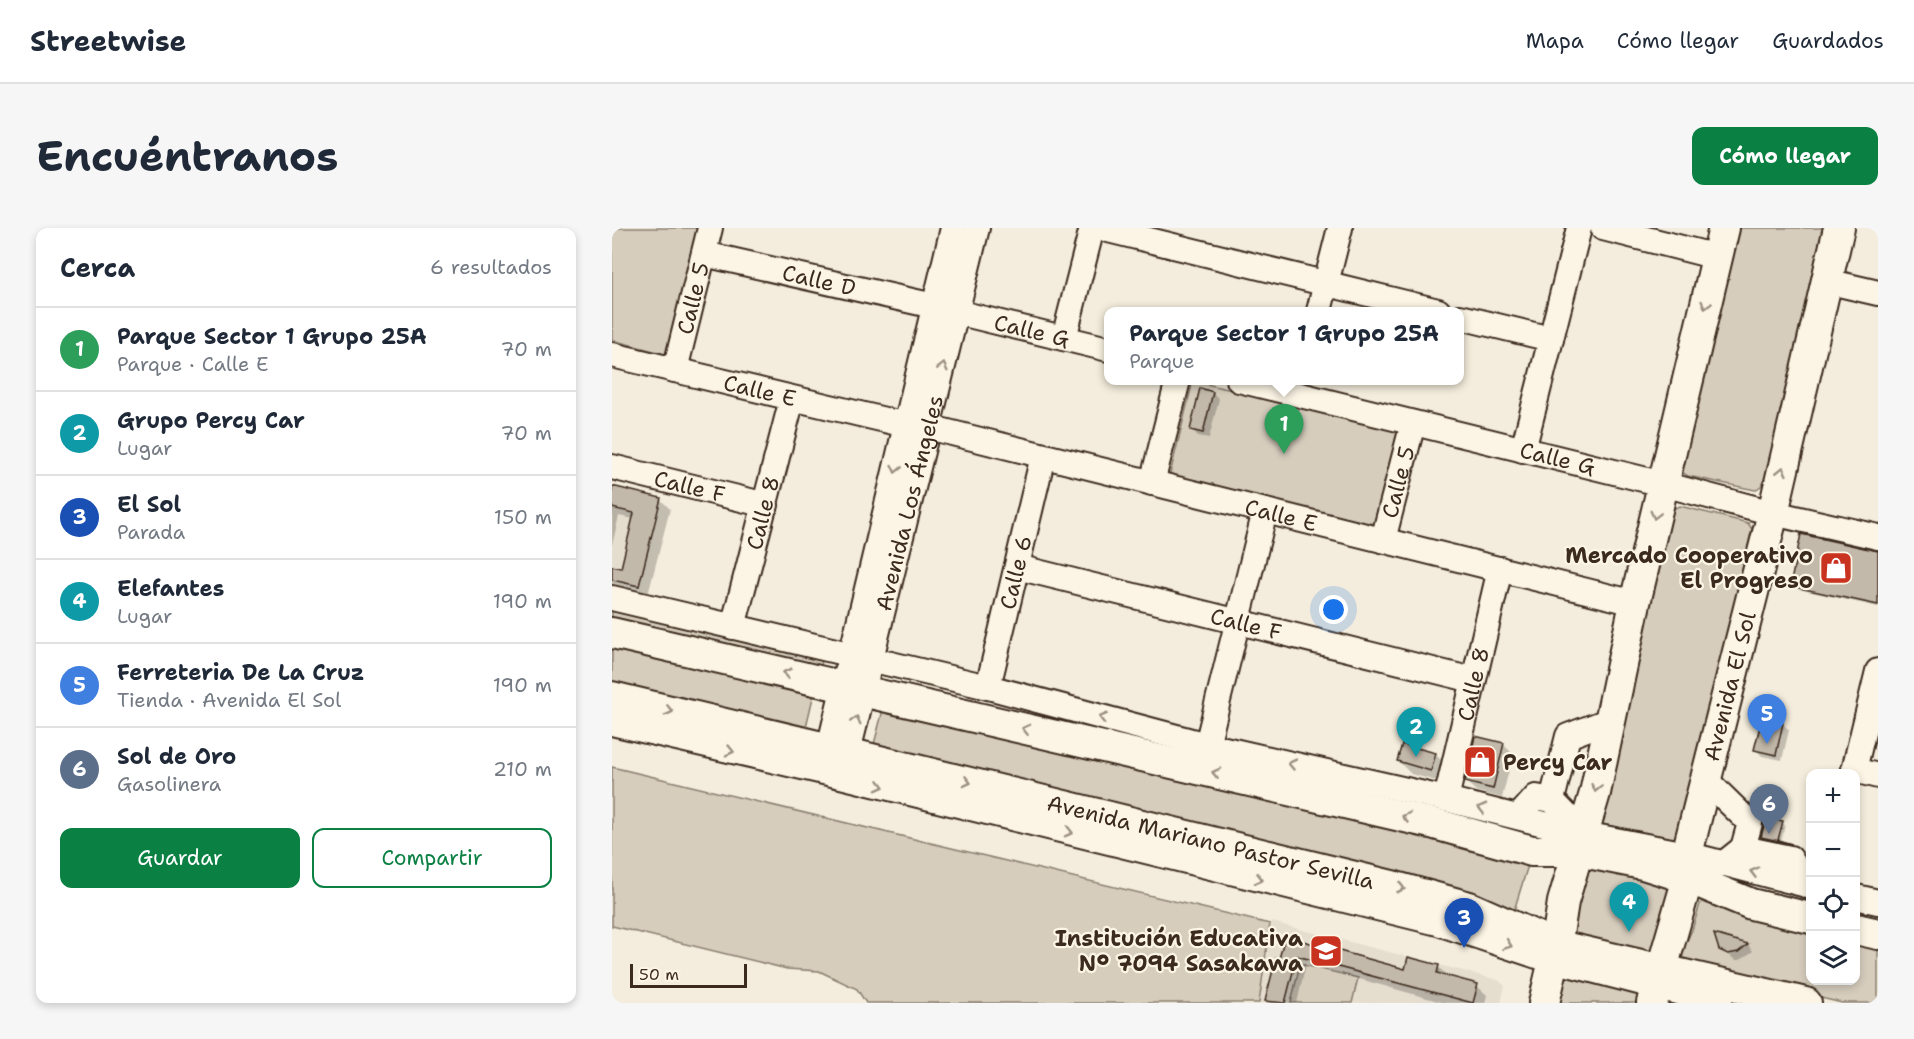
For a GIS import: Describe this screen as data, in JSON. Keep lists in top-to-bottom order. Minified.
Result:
{"streets":{"main road":["Avenida El Sol","Avenida Mariano Pastor Sevilla"],"street":["Calle D","Calle 5","Calle G","Calle E","Calle F","Avenida Los Ángeles","Calle 8","Calle 6"]},"crossings":[["Calle D","Calle 5"],["Calle D","Calle G"],["Calle D","Avenida Los Ángeles"],["Calle 5","Calle G"],["Calle 5","Calle E"],["Calle G","Avenida Los Ángeles"],["Calle G","Avenida El Sol"],["Calle E","Avenida Los Ángeles"],["Calle E","Calle 8"],["Calle E","Calle 6"],["Calle F","Calle 8"],["Calle F","Calle 6"],["Avenida Los Ángeles","Avenida Mariano Pastor Sevilla"],["Avenida El Sol","Avenida Mariano Pastor Sevilla"]],"places":{"shop":["Mercado Cooperativo El Progreso","Percy Car"],"school or university":["Institución Educativa N° 7094 Sasakawa"]},"scale_bar":"50 m","page":{"header":"Streetwise","nav":["Mapa","Cómo llegar","Guardados"],"buttons":["Cómo llegar",["Guardar","Compartir"]],"title":"Encuéntranos","heading":["Cerca","6 resultados"],"list":[{"mark":"1","name":"Parque Sector 1 Grupo 25A","note":"Parque · Calle E","value":"70 m"},{"mark":"2","name":"Grupo Percy Car","note":"Lugar","value":"70 m"},{"mark":"3","name":"El Sol","note":"Parada","value":"150 m"},{"mark":"4","name":"Elefantes","note":"Lugar","value":"190 m"},{"mark":"5","name":"Ferreteria De La Cruz","note":"Tienda · Avenida El Sol","value":"190 m"},{"mark":"6","name":"Sol de Oro","note":"Gasolinera","value":"210 m"}],"popup":["Parque Sector 1 Grupo 25A","Parque"],"pins":["1","5","2","6","4","3"],"map_buttons":["+","−"],"scale":"50 m"}}
